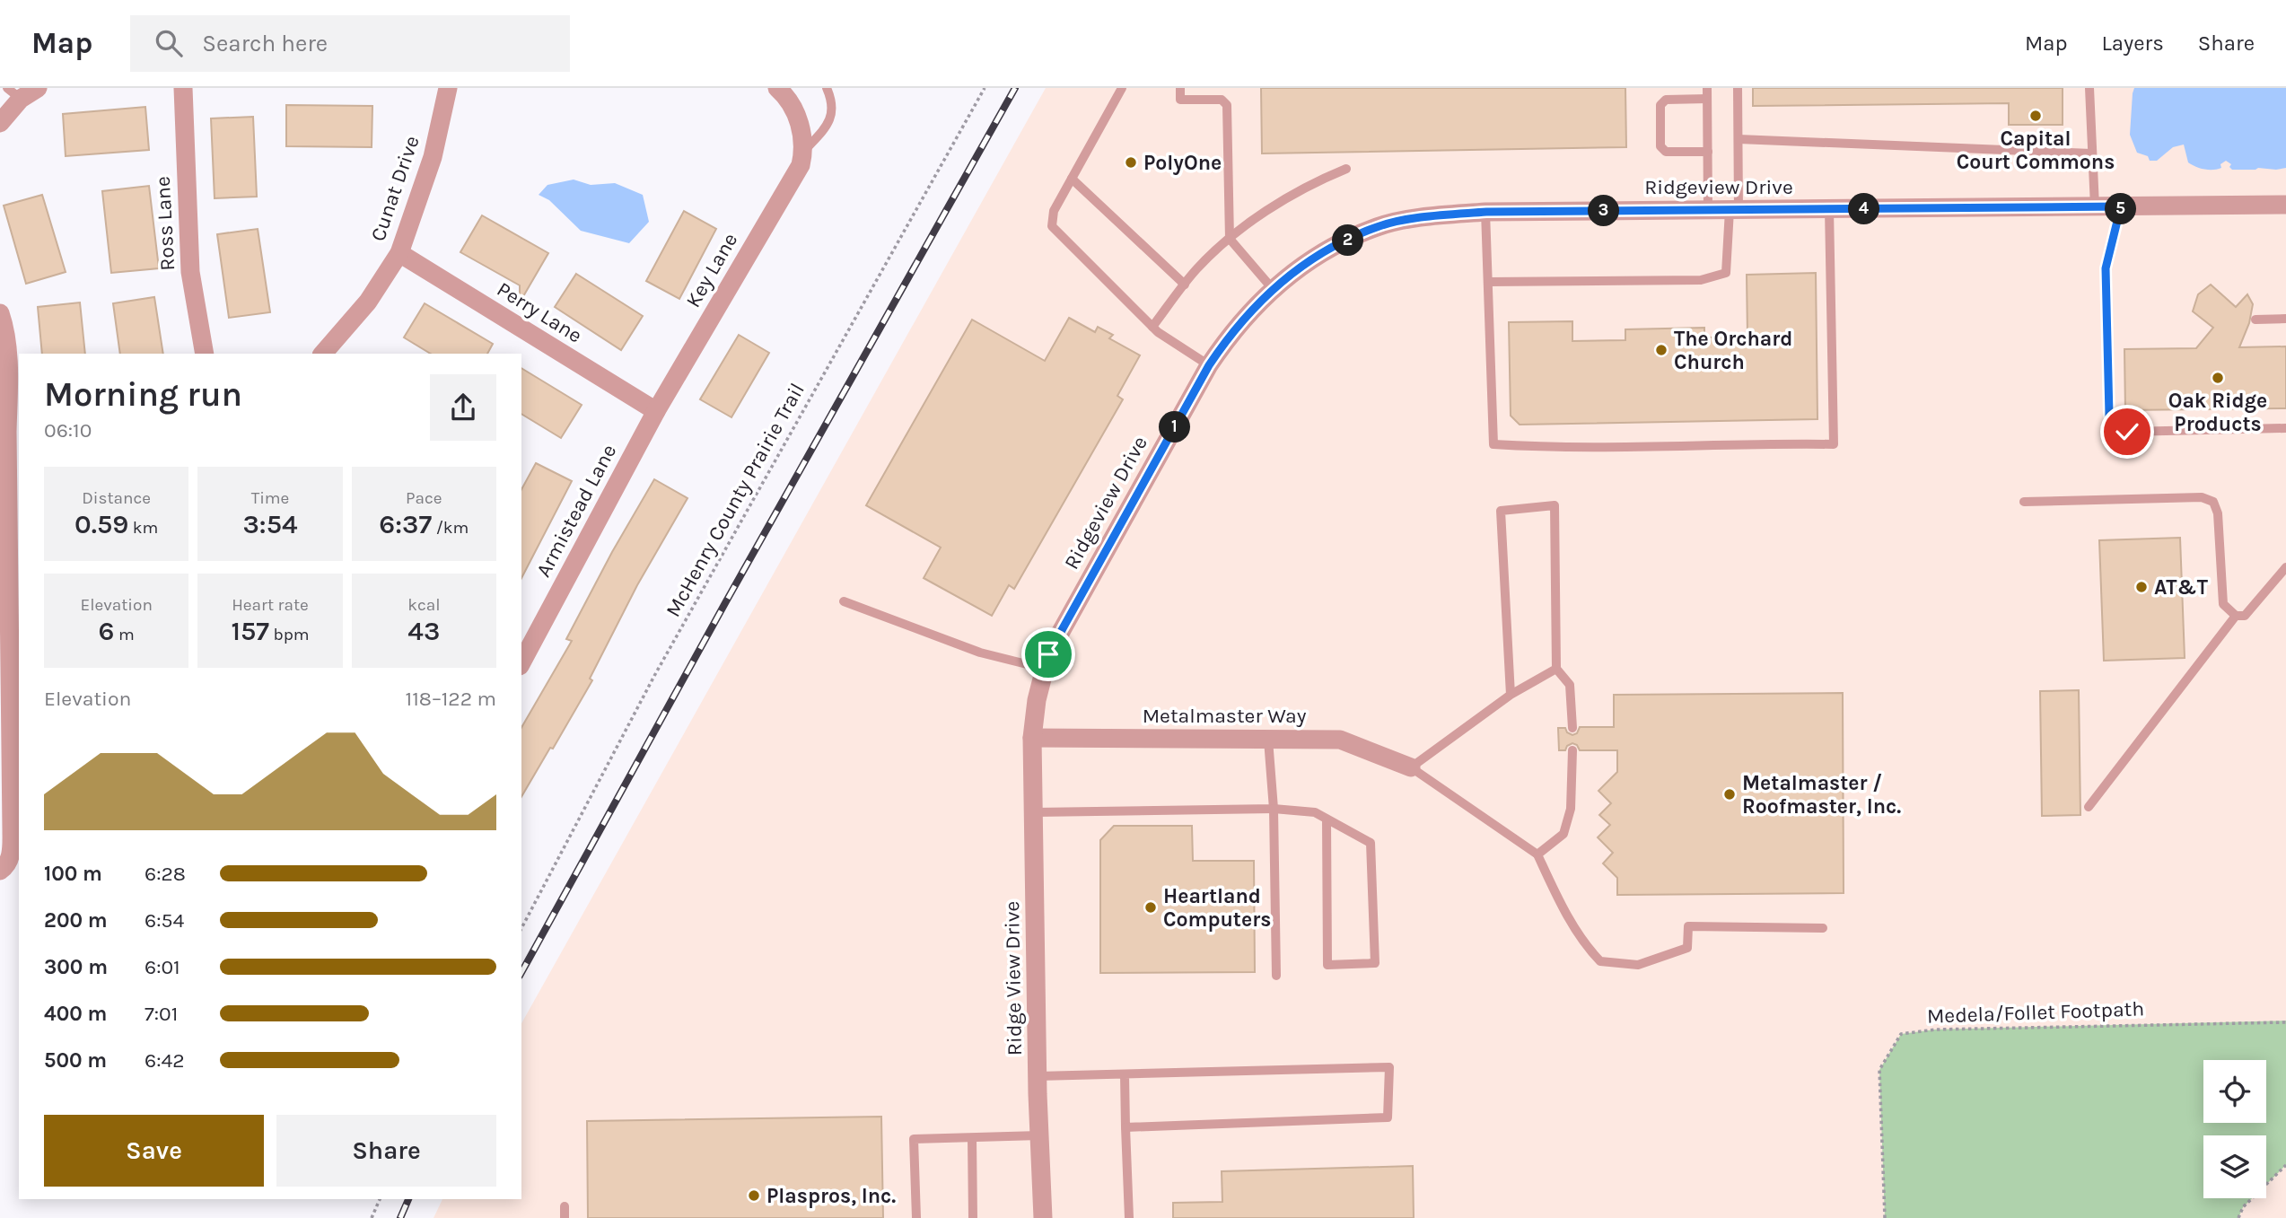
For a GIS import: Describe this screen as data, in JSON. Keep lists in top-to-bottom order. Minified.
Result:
{"streets":{"street":["Ridgeview Drive","Cunat Drive","Ross Lane","Key Lane","Perry Lane","Armistead Lane","Metalmaster Way","Ridge View Drive"],"path":["McHenry County Prairie Trail","Medela/Follet Footpath"]},"crossings":[["Ridgeview Drive","Metalmaster Way"],["Ridgeview Drive","Ridge View Drive"],["Cunat Drive","Perry Lane"],["Key Lane","Perry Lane"],["Key Lane","Armistead Lane"],["Perry Lane","Armistead Lane"],["Metalmaster Way","Ridge View Drive"]],"places":["Capital Court Commons","PolyOne","The Orchard Church","Oak Ridge Products","AT&T","Metalmaster / Roofmaster, Inc.","Heartland Computers","Plaspros, Inc."],"page":{"header":"Map","search":"Search here","nav":["Map","Layers","Share"],"pins":["4","5","3","2","1"],"heading":["Morning run","06:10"],"stats":[["Distance","0.59 km"],["Time","3:54"],["Pace","6:37 /km"],["Elevation","6 m"],["Heart rate","157 bpm"],["kcal","43"]],"chart":["Elevation","118–122 m"],"list":[{"name":"100 m","note":"6:28"},{"name":"200 m","note":"6:54"},{"name":"300 m","note":"6:01"},{"name":"400 m","note":"7:01"},{"name":"500 m","note":"6:42"}],"buttons":["Save","Share"]}}
